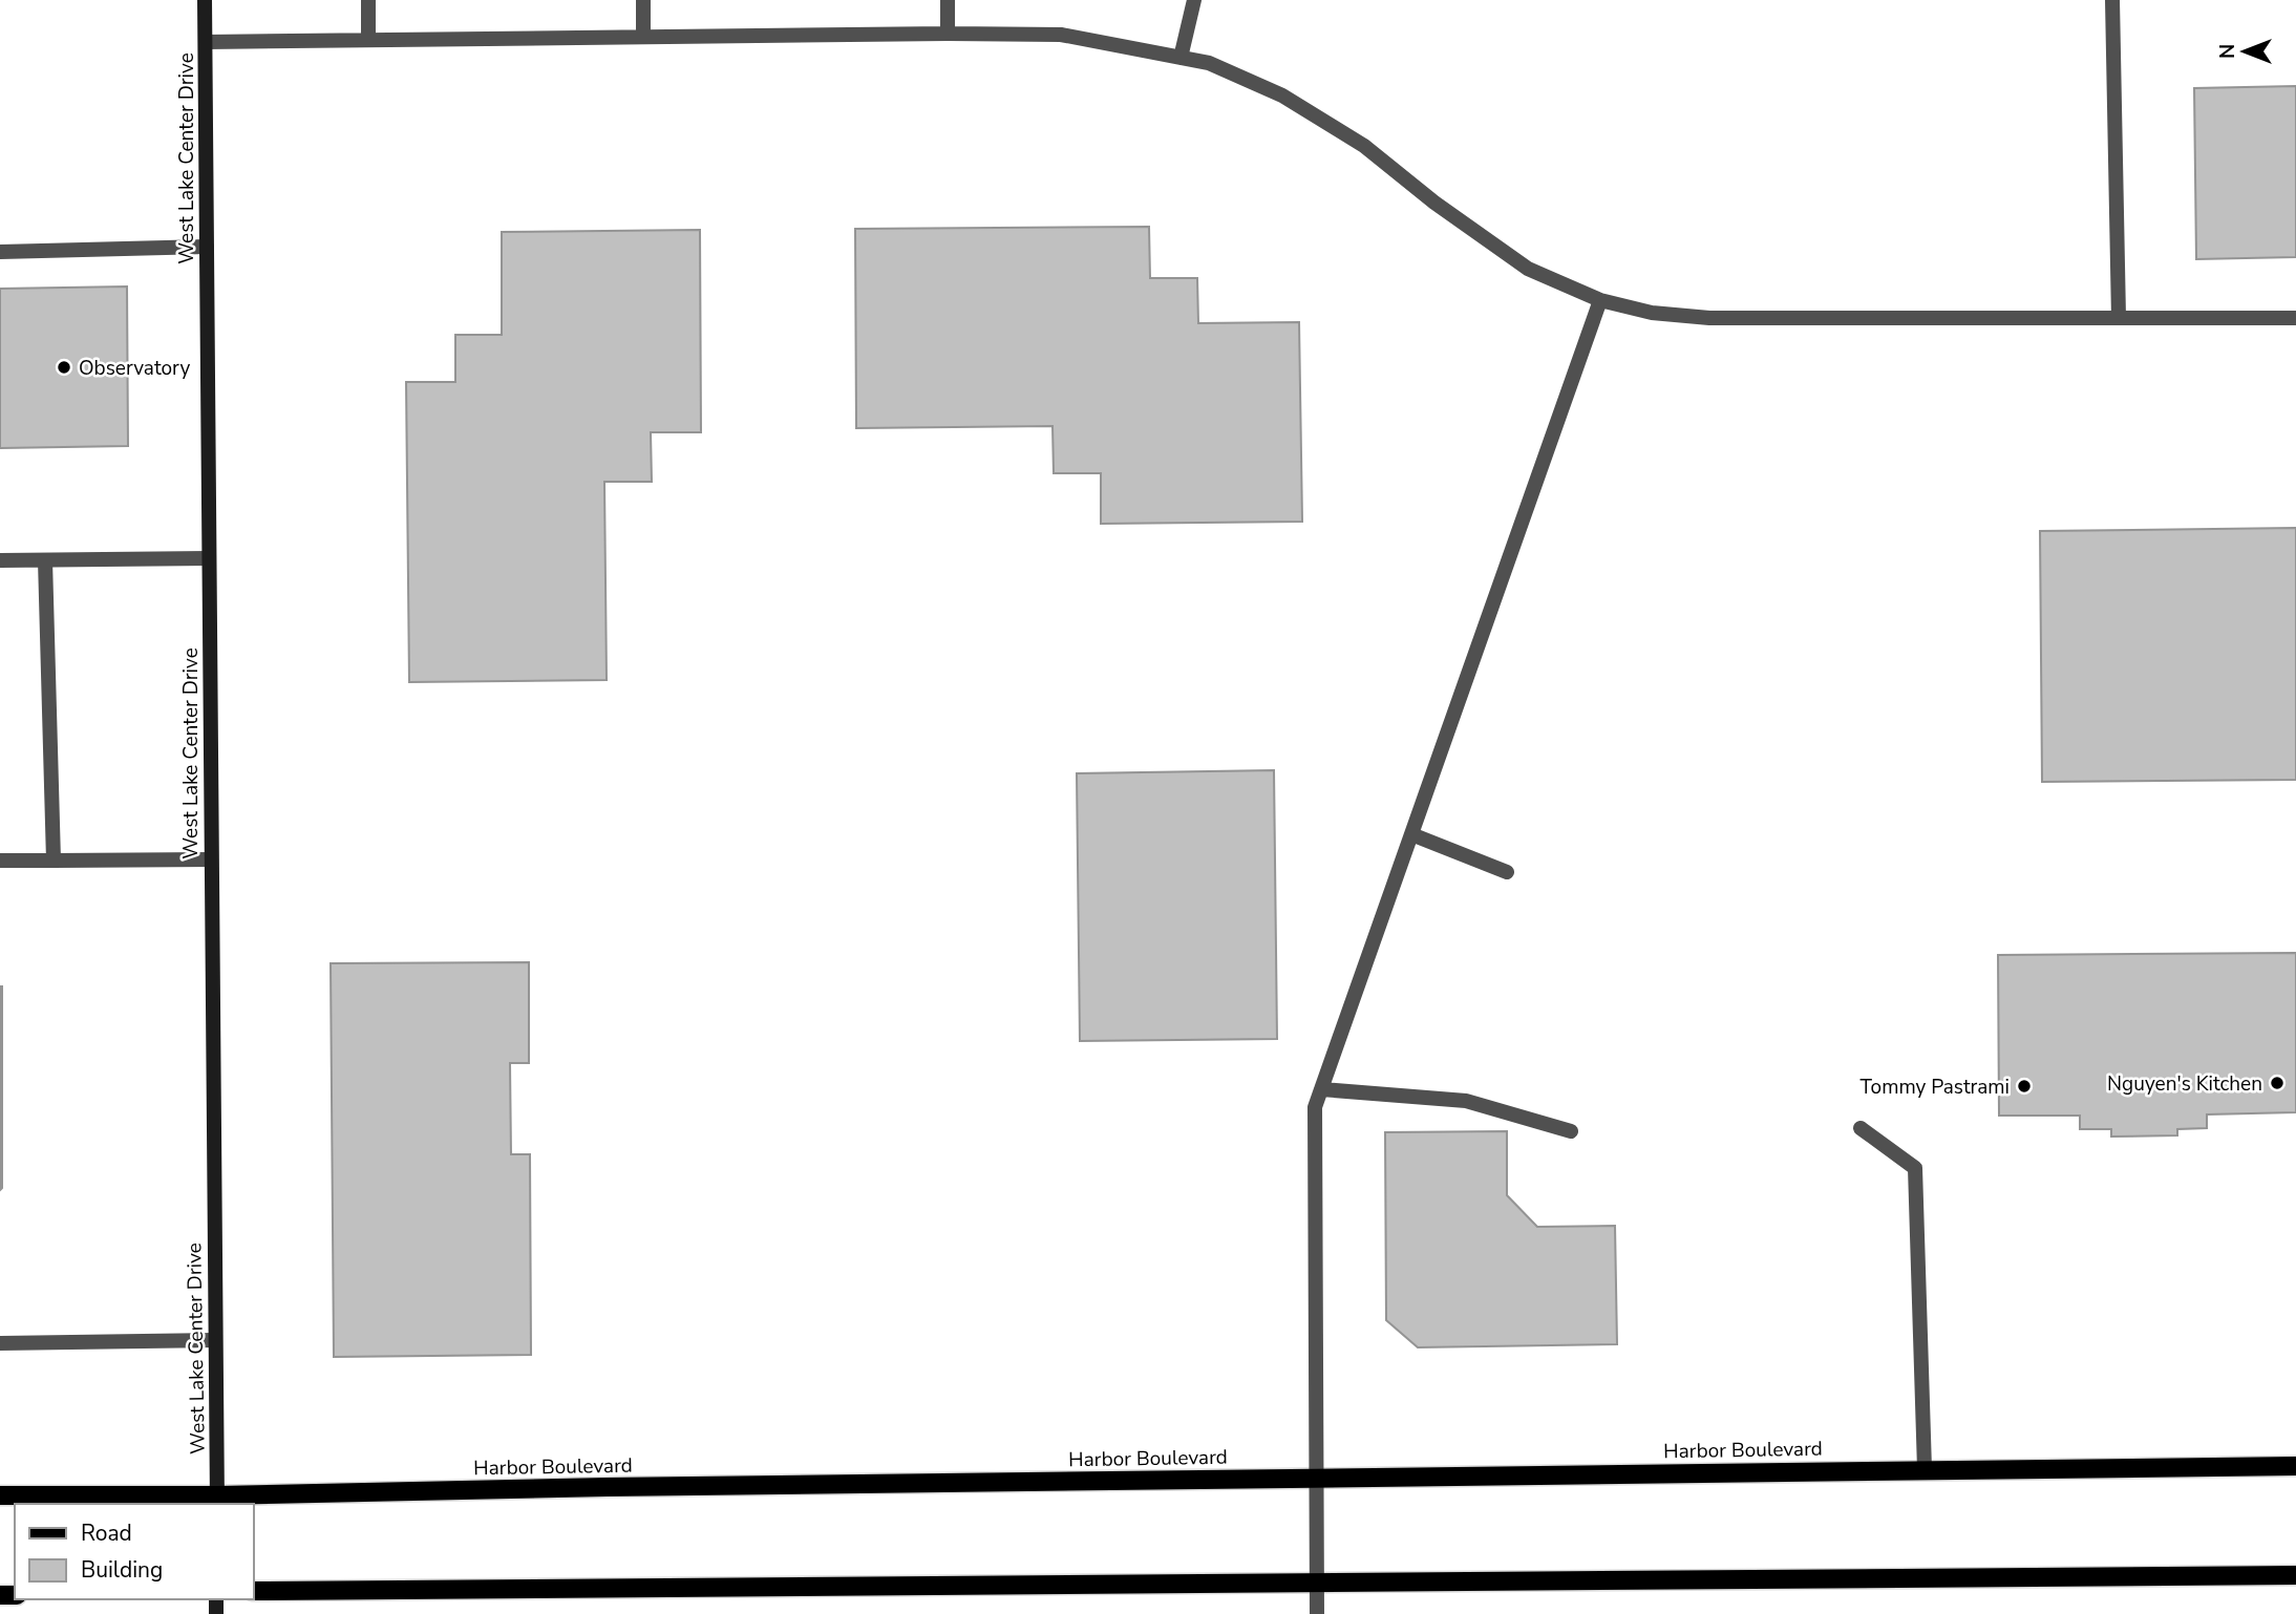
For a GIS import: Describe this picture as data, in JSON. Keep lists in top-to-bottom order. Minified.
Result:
{"streets":{"main road":["Harbor Boulevard"],"street":["West Lake Center Drive"]},"crossings":[["West Lake Center Drive","Harbor Boulevard"]],"places":["Observatory","Nguyen's Kitchen","Tommy Pastrami"],"legend":["Road","Building"],"north":"left"}
